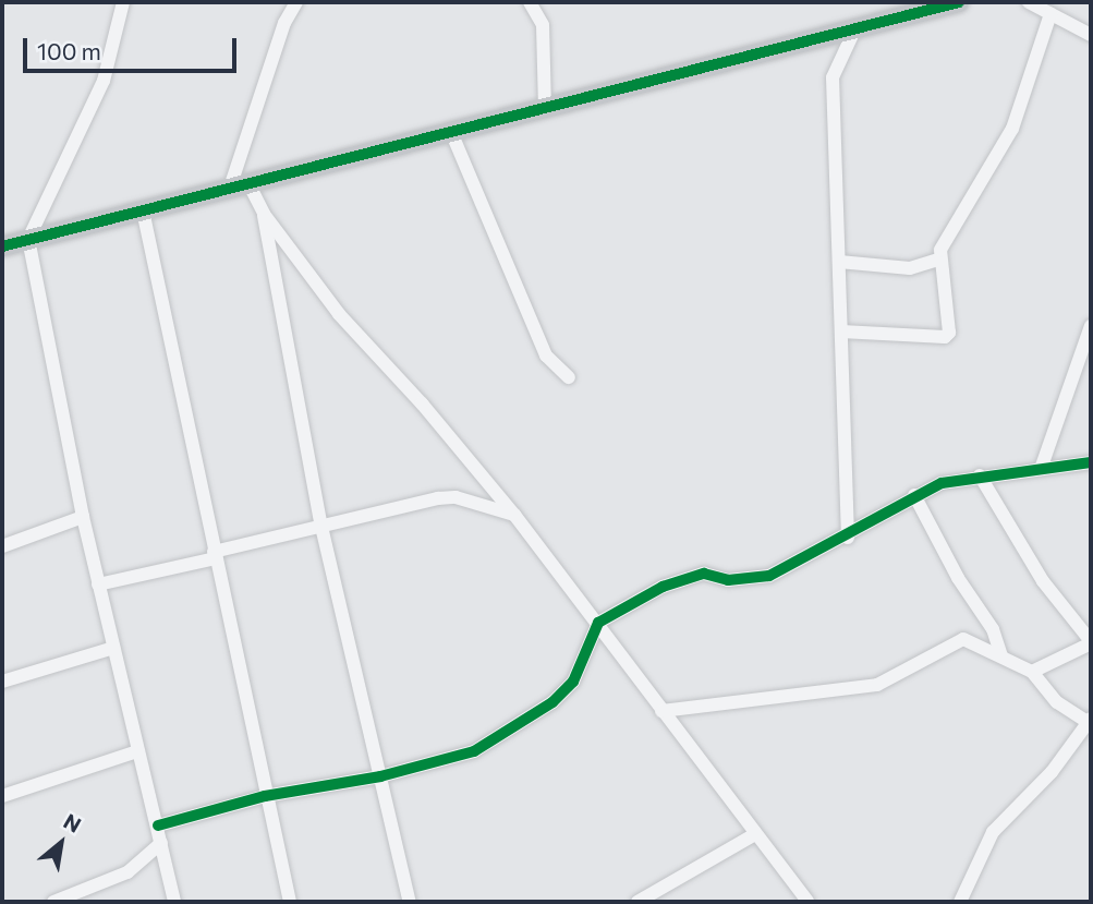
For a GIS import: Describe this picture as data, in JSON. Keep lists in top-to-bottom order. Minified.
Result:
{"scale_bar":"100 m","north":"top right"}
